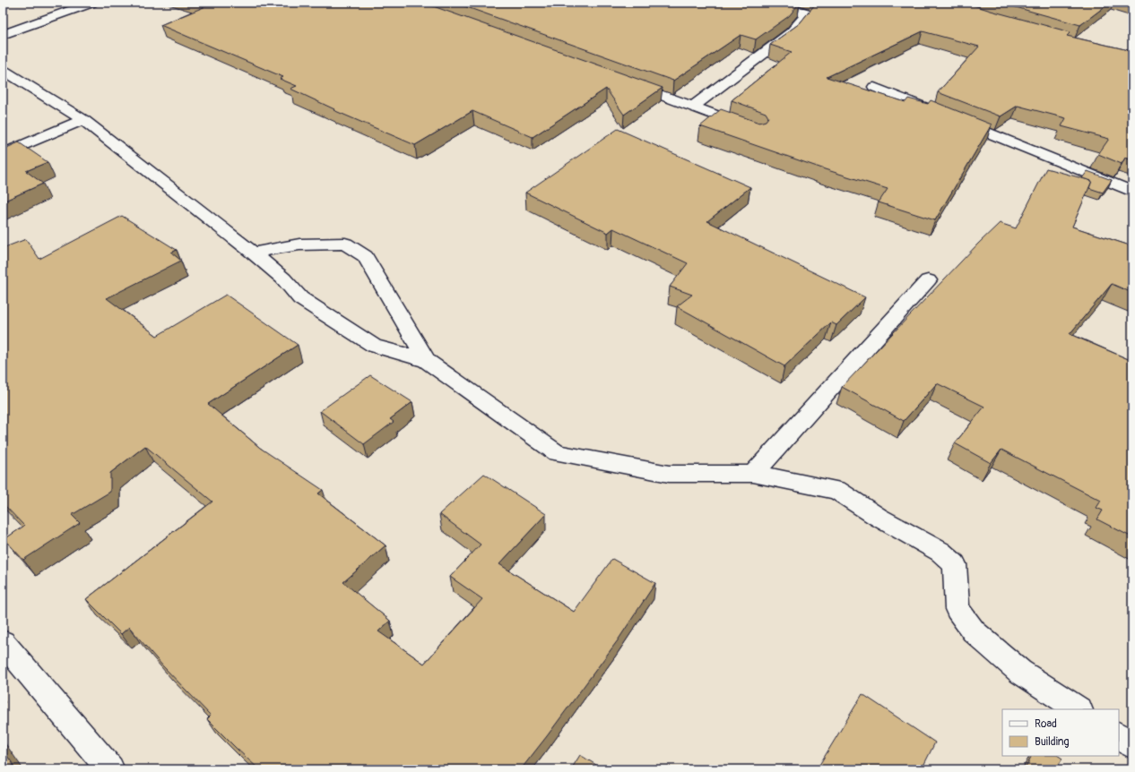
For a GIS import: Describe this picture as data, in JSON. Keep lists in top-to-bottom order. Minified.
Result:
{"legend":["Road","Building"]}
